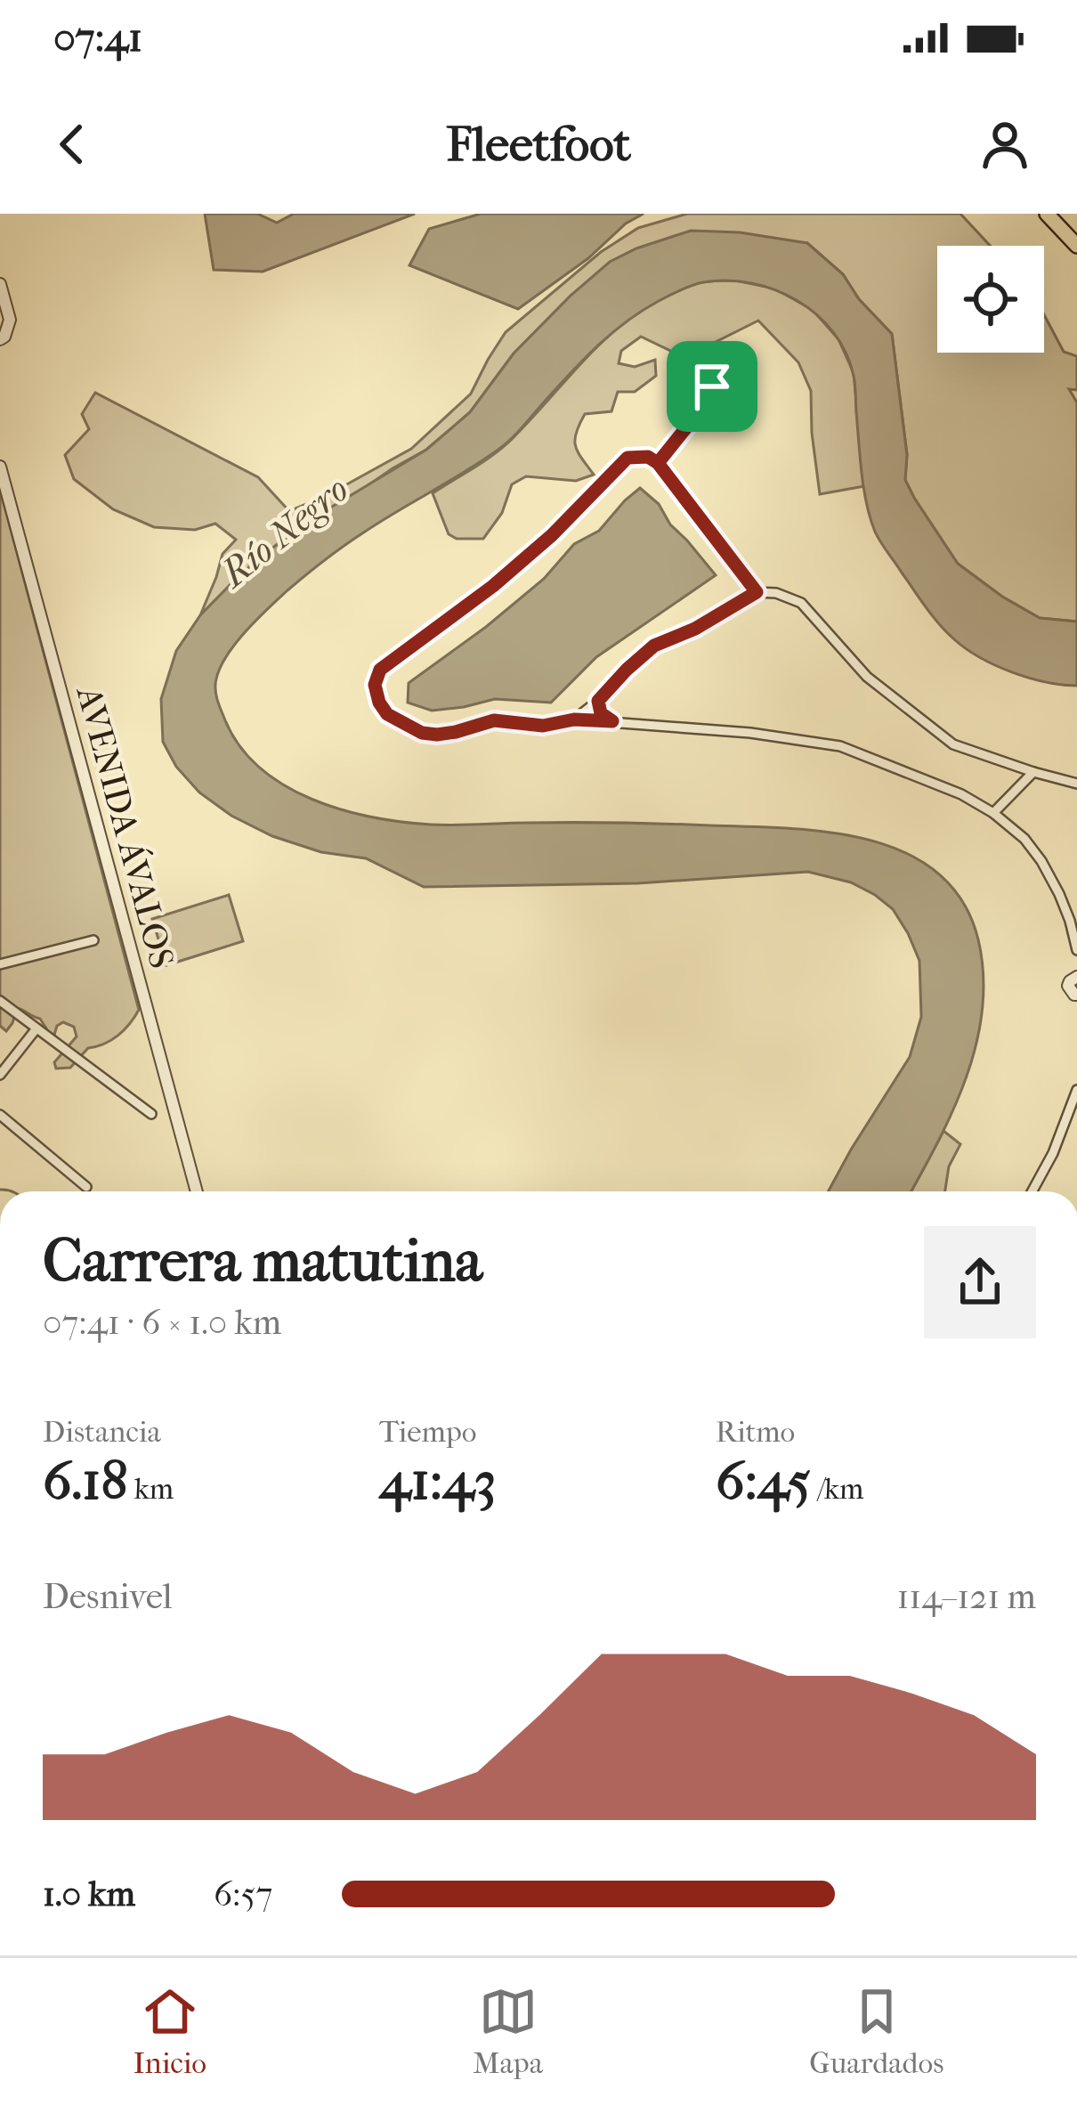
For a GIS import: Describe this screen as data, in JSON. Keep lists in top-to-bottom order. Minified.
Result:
{"streets":{"street":["AVENIDA ÁVALOS"]},"water":["Río Negro"],"page":{"status":"07:41","header":"Fleetfoot","heading":["Carrera matutina","07:41 · 6 × 1.0 km"],"stats":[["Distancia","6.18 km"],["Tiempo","41:43"],["Ritmo","6:45 /km"]],"chart":["Desnivel","114–121 m"],"list":[{"name":"1.0 km","note":"6:57"}],"tabs":["Inicio","Mapa","Guardados"]}}
